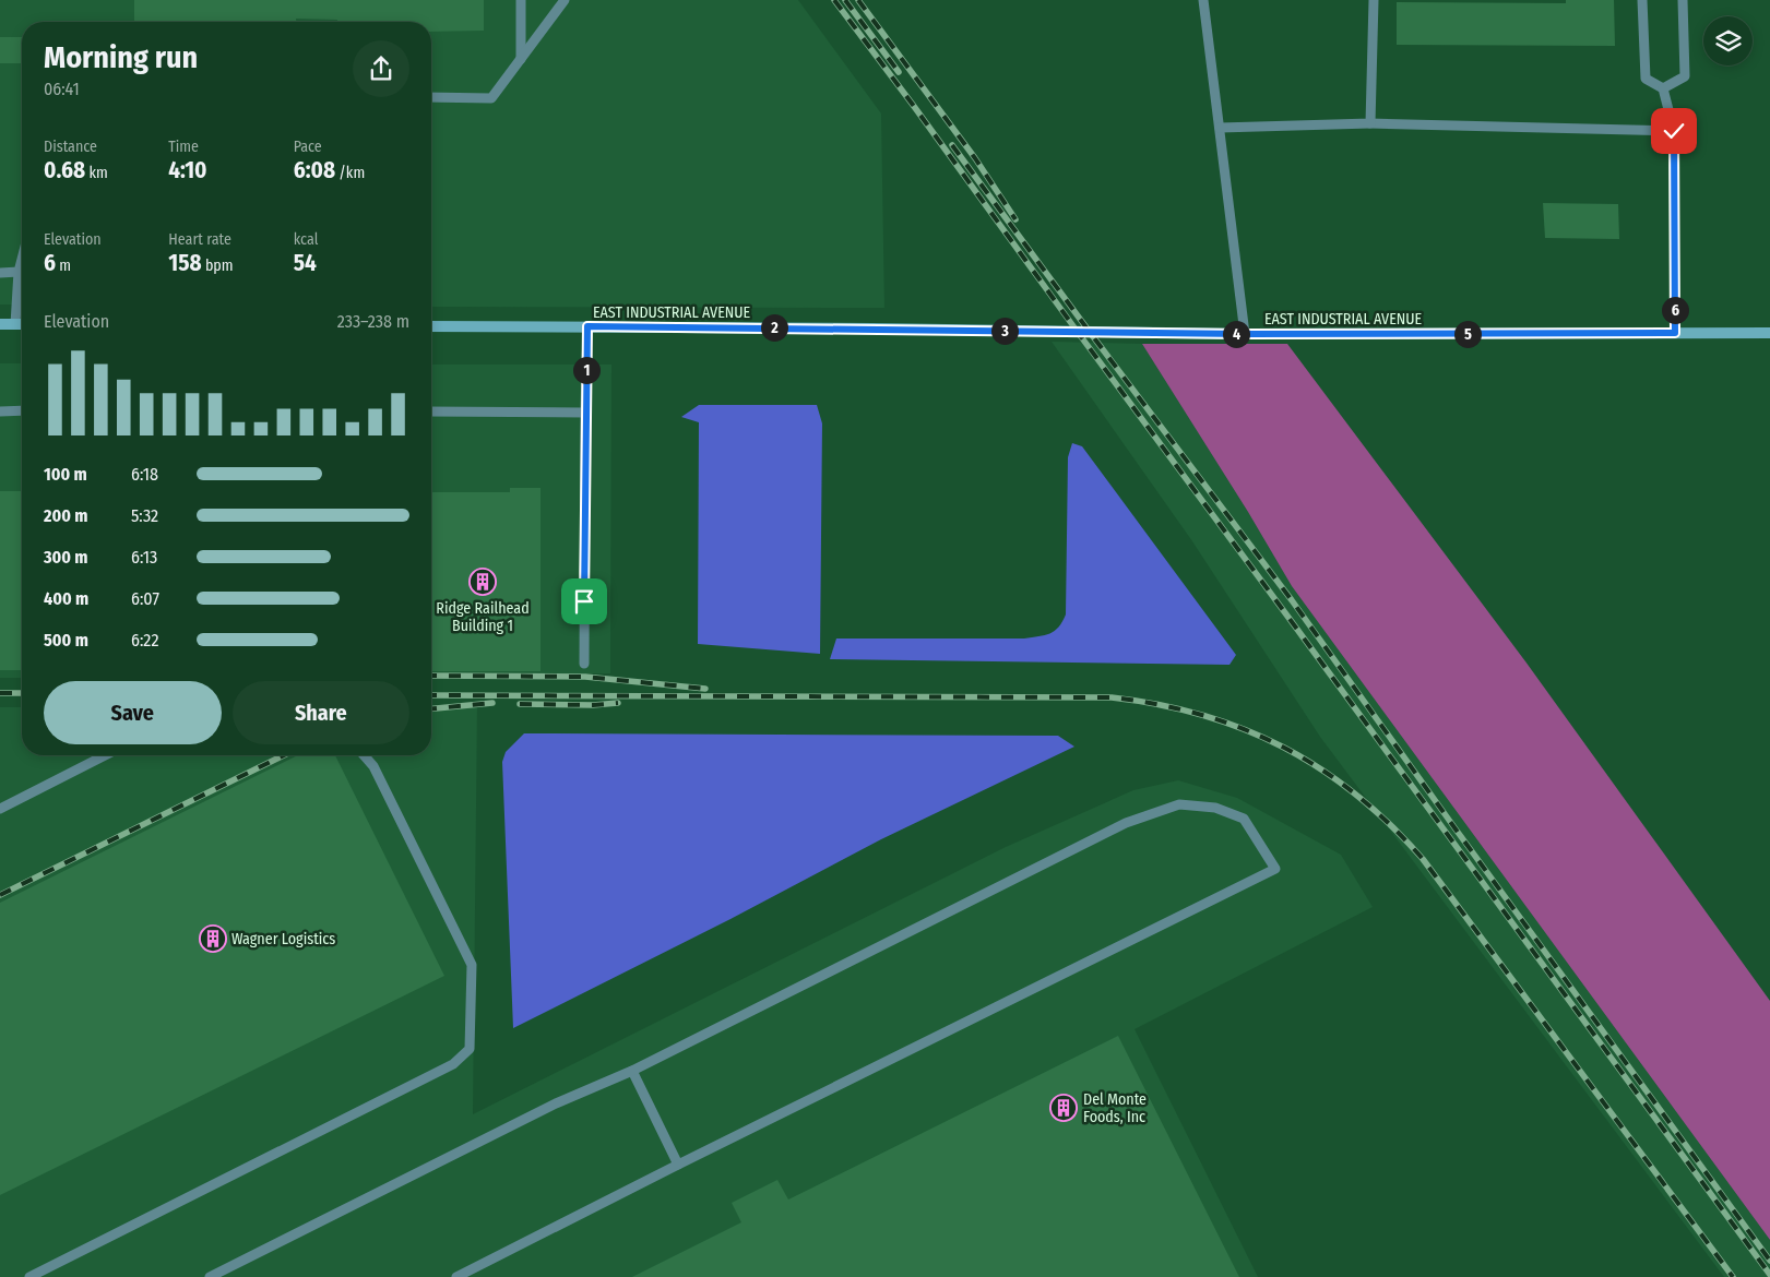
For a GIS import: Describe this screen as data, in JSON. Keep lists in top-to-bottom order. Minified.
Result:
{"streets":{"street":["EAST INDUSTRIAL AVENUE"]},"places":{"building":["Ridge Railhead Building 1","Wagner Logistics","Del Monte Foods, Inc"]},"page":{"heading":["Morning run","06:41"],"stats":[["Distance","0.68 km"],["Time","4:10"],["Pace","6:08 /km"],["Elevation","6 m"],["Heart rate","158 bpm"],["kcal","54"]],"pins":["6","2","3","4","5","1"],"chart":["Elevation","233–238 m"],"list":[{"name":"100 m","note":"6:18"},{"name":"200 m","note":"5:32"},{"name":"300 m","note":"6:13"},{"name":"400 m","note":"6:07"},{"name":"500 m","note":"6:22"}],"buttons":["Save","Share"]}}
